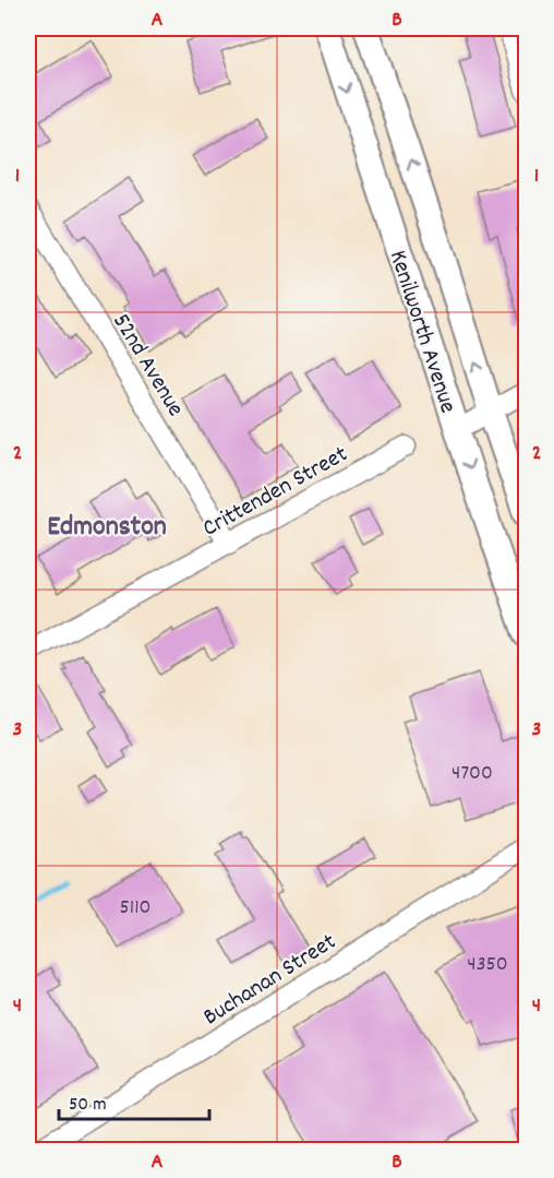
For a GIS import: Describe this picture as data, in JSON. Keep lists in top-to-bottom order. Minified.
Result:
{"streets":{"main road":["Kenilworth Avenue"],"street":["52nd Avenue","Crittenden Street","Buchanan Street"]},"crossings":[["52nd Avenue","Crittenden Street"]],"districts":["Edmonston"],"house_numbers":["4700","5110","4350"],"scale_bar":"50 m","grid":{"columns":["A","B"],"rows":["1","2","3","4"]}}
